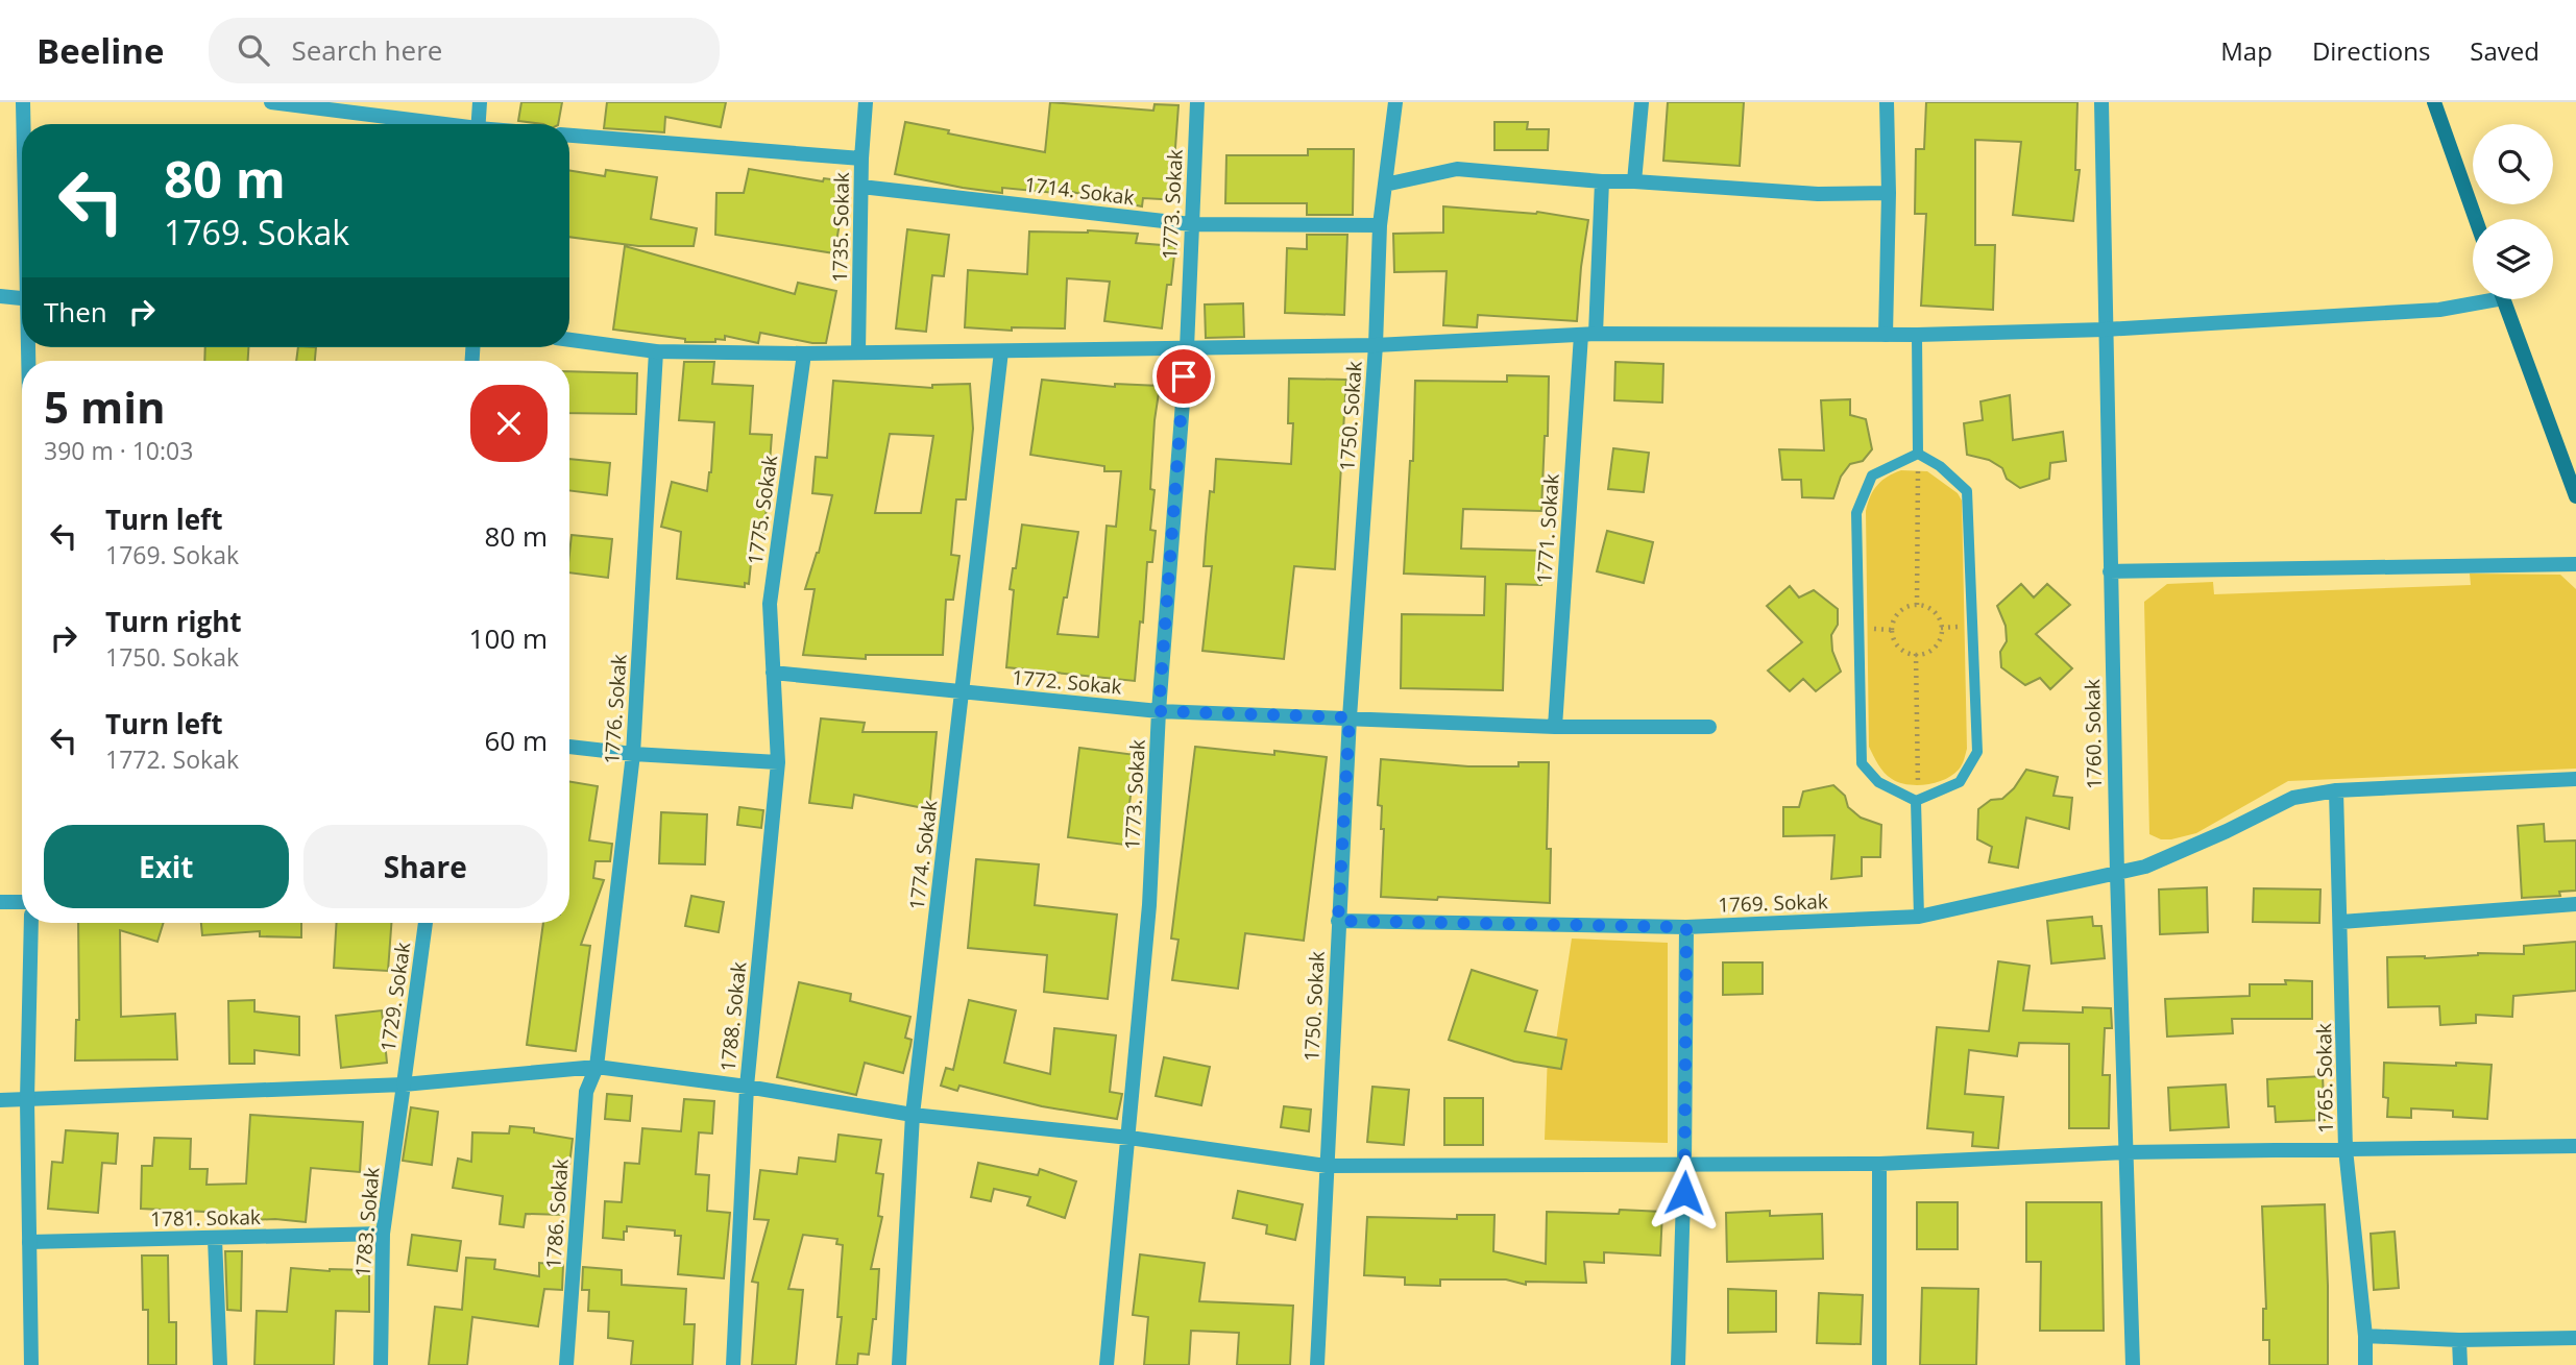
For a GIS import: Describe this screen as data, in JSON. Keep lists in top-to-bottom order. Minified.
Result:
{"streets":{"street":["1714. Sokak","1773. Sokak","1735. Sokak","1750. Sokak","1775. Sokak","1771. Sokak","1772. Sokak","1776. Sokak","1760. Sokak","1774. Sokak","1769. Sokak","1729. Sokak","1788. Sokak","1765. Sokak","1786. Sokak","1781. Sokak","1783. Sokak"]},"crossings":[["1714. Sokak","1773. Sokak"],["1714. Sokak","1735. Sokak"],["1714. Sokak","1750. Sokak"],["1773. Sokak","1772. Sokak"],["1750. Sokak","1772. Sokak"],["1750. Sokak","1769. Sokak"],["1775. Sokak","1772. Sokak"],["1775. Sokak","1788. Sokak"],["1771. Sokak","1772. Sokak"],["1772. Sokak","1774. Sokak"],["1772. Sokak","1788. Sokak"],["1776. Sokak","1786. Sokak"],["1760. Sokak","1769. Sokak"],["1769. Sokak","1765. Sokak"],["1729. Sokak","1783. Sokak"],["1781. Sokak","1783. Sokak"]],"page":{"header":"Beeline","search":"Search here","nav":["Map","Directions","Saved"],"turn":["80 m","1769. Sokak"],"then":"Then","heading":["5 min","390 m · 10:03"],"list":[{"name":"Turn left","note":"1769. Sokak","value":"80 m"},{"name":"Turn right","note":"1750. Sokak","value":"100 m"},{"name":"Turn left","note":"1772. Sokak","value":"60 m"}],"buttons":["Exit","Share"]}}
